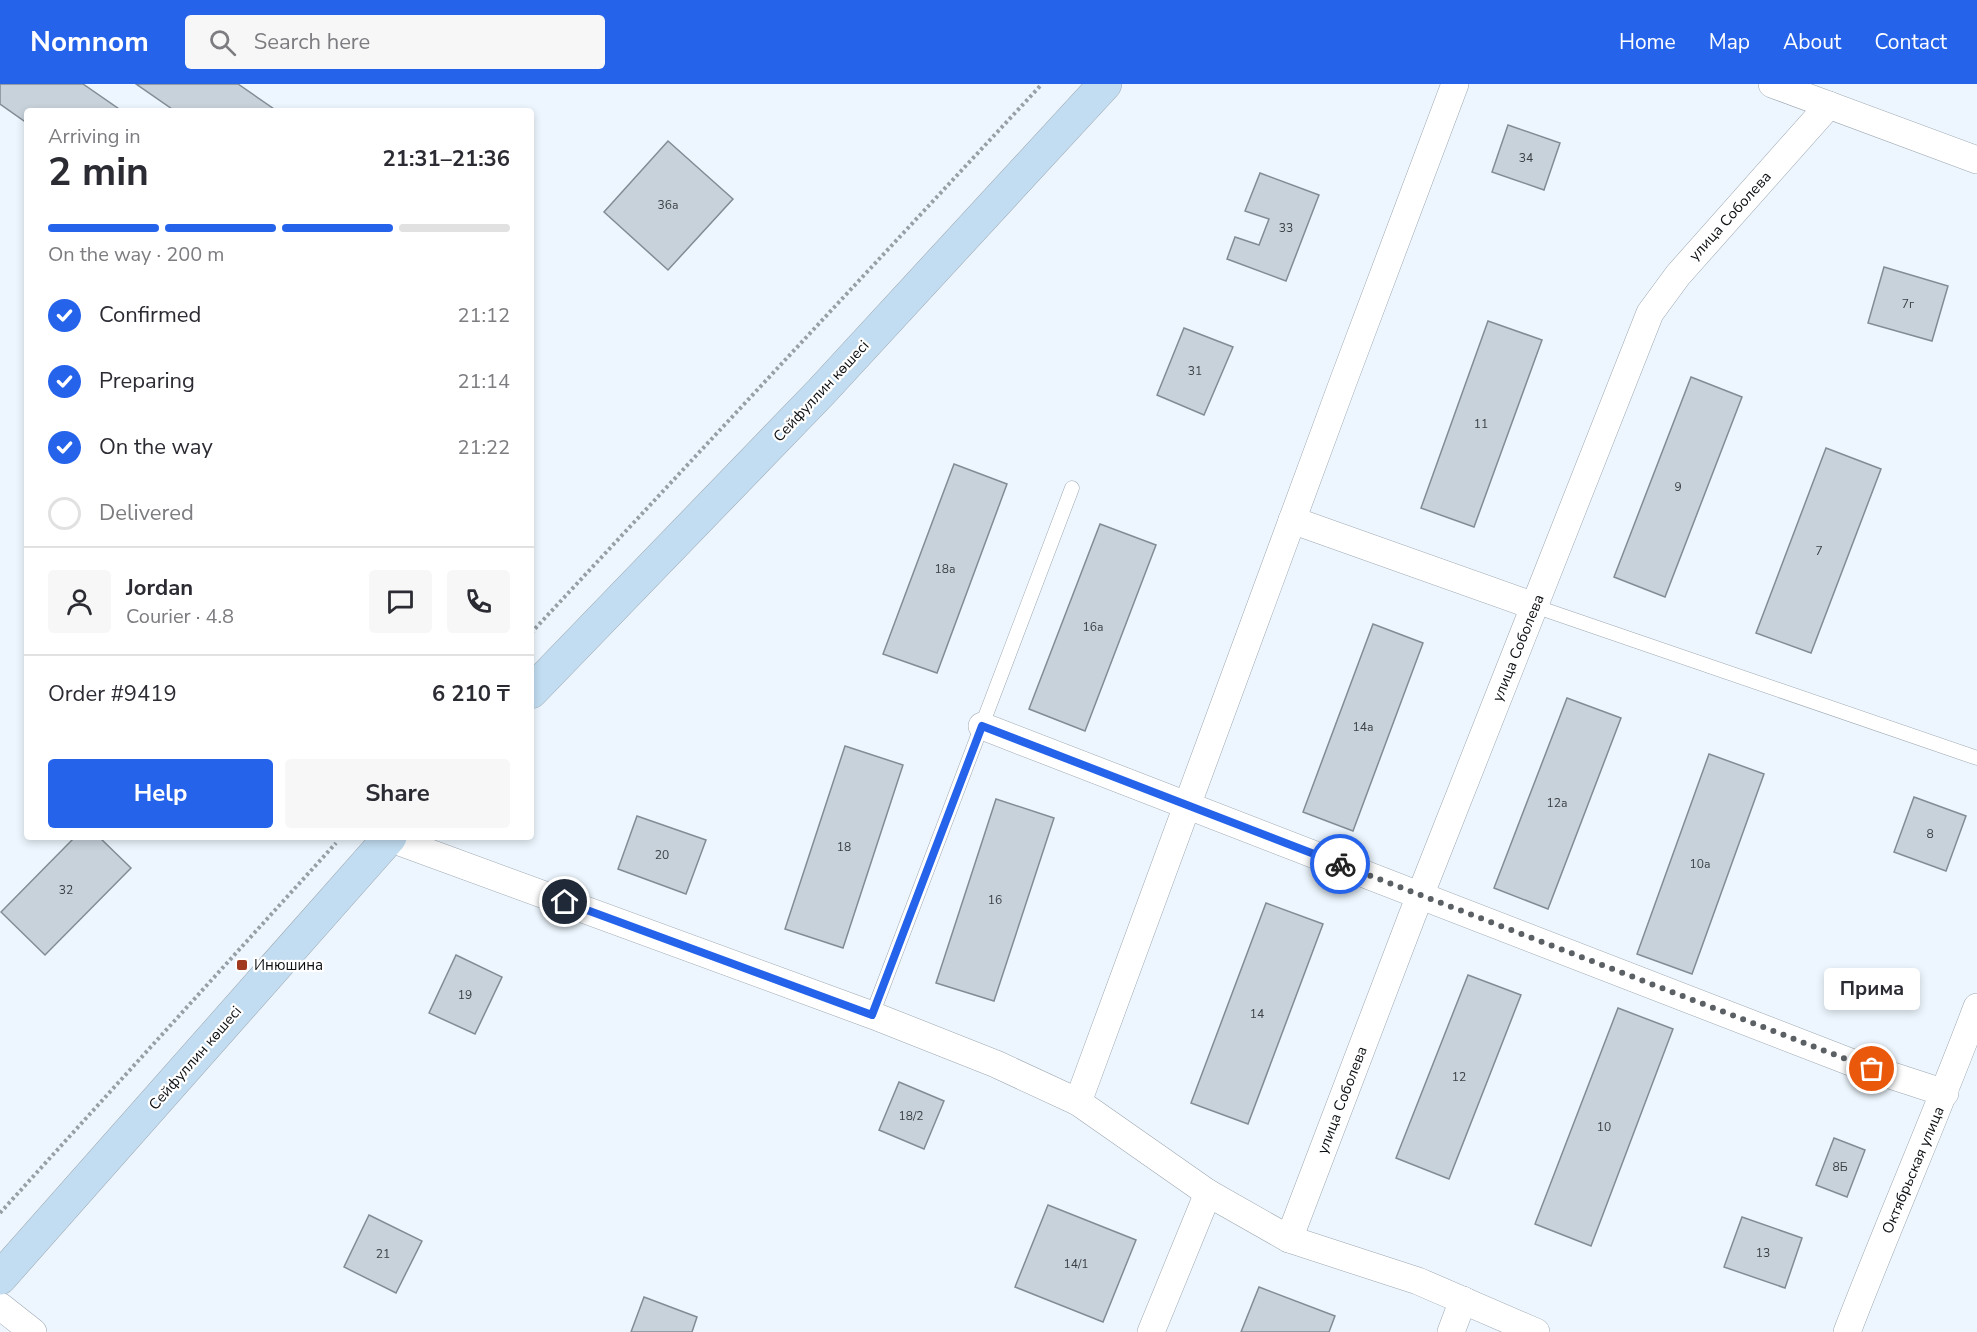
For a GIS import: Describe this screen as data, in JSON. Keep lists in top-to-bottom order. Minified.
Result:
{"streets":{"main road":["Сейфуллин көшесі"],"street":["улица Соболева","Октябрьская улица"]},"places":{"transit":["Инюшина"],"other":["Прима"]},"house_numbers":["34","36а","33","7г","31","11","9","7","18а","16а","14а","12а","8","18","20","10а","32","16","19","14","12","18/2","10","8Б","13","21","14/1"],"page":{"header":"Nomnom","search":"Search here","nav":["Home","Map","About","Contact"],"heading":["2 min","Arriving in","21:31–21:36"],"panel":["Jordan","Courier · 4.8","Order #9419","6 210 ₸"],"bar":"On the way · 200 m","list":[["Confirmed","21:12"],["Preparing","21:14"],["On the way","21:22"],"Delivered"],"buttons":["Help","Share"],"bubble":"Прима"}}
